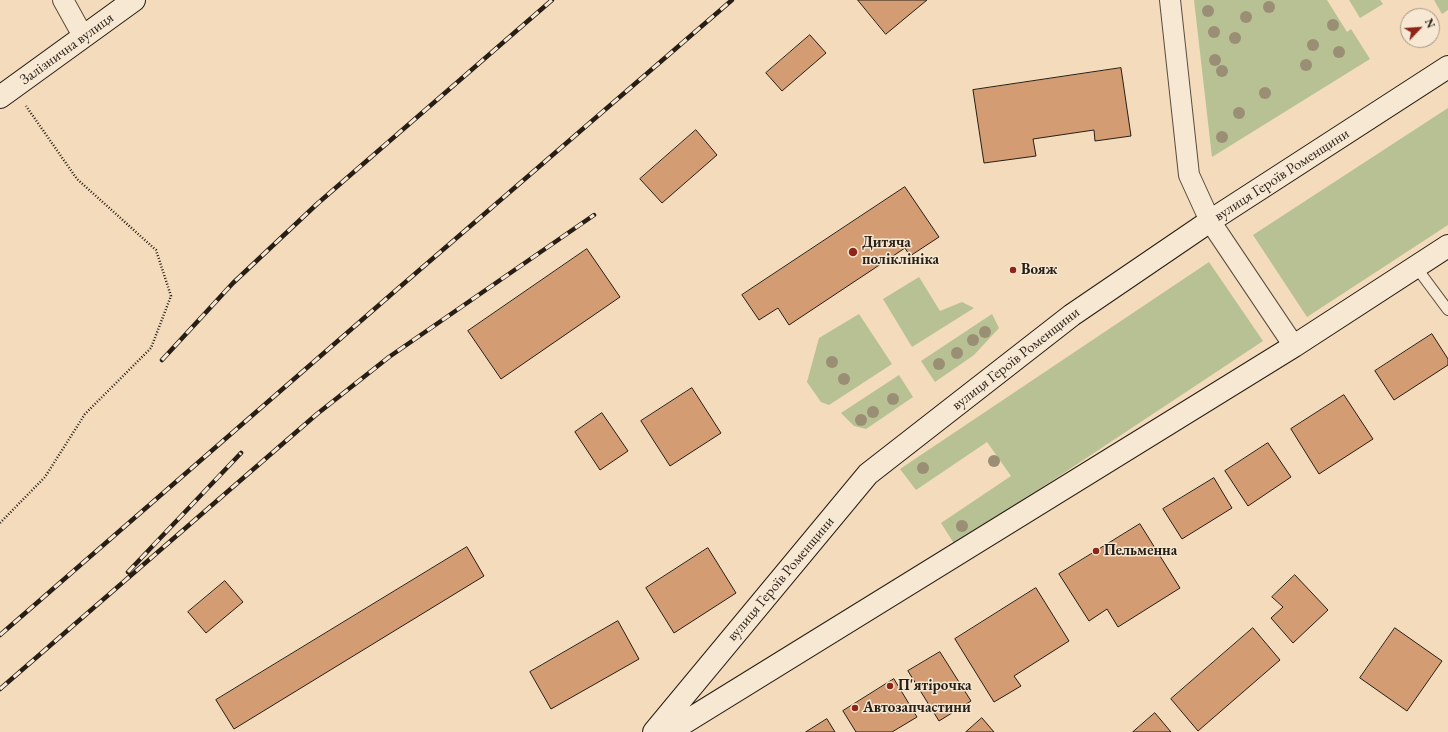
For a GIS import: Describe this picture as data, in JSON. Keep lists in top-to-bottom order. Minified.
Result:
{"streets":{"street":["Залізнична вулиця","вулиця Героїв Роменщини"]},"places":["Дитяча поліклініка","Вояж","Пельменна","П'ятірочка","Автозапчастини"],"north":"top right"}
